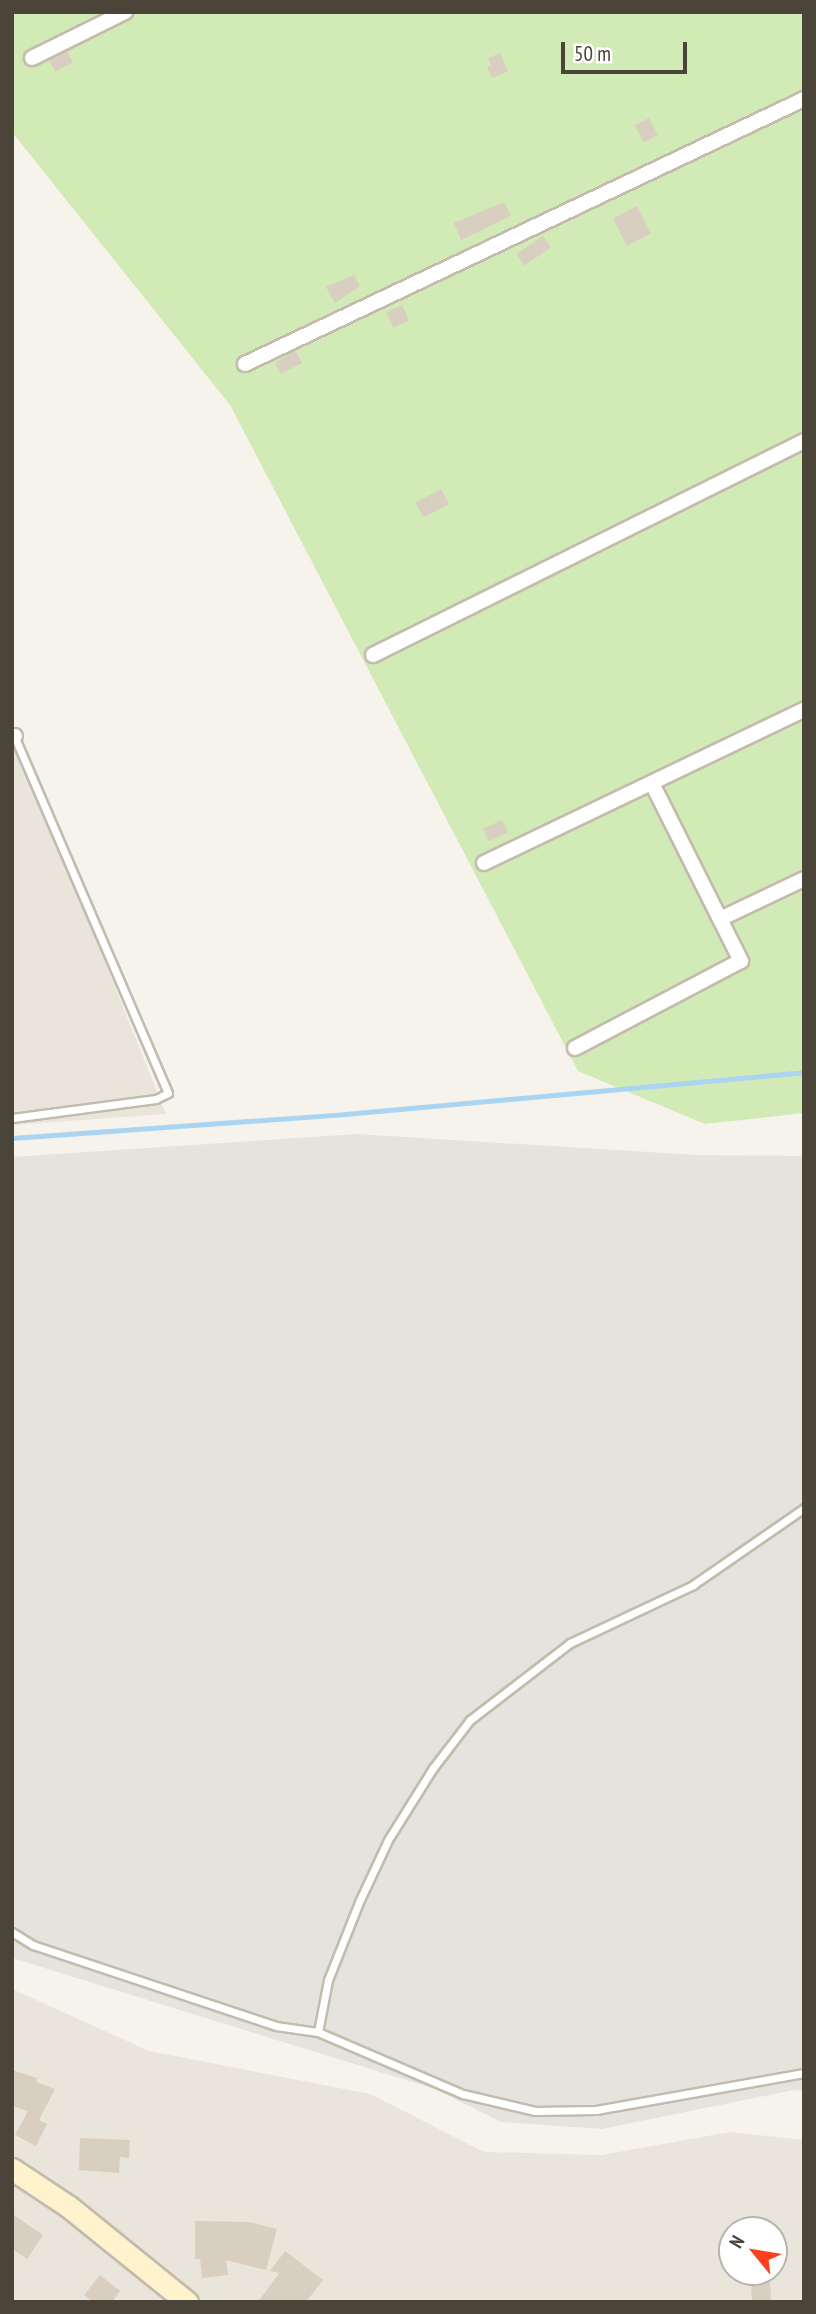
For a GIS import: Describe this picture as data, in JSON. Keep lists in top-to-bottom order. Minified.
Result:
{"scale_bar":"50 m","north":"top left"}
